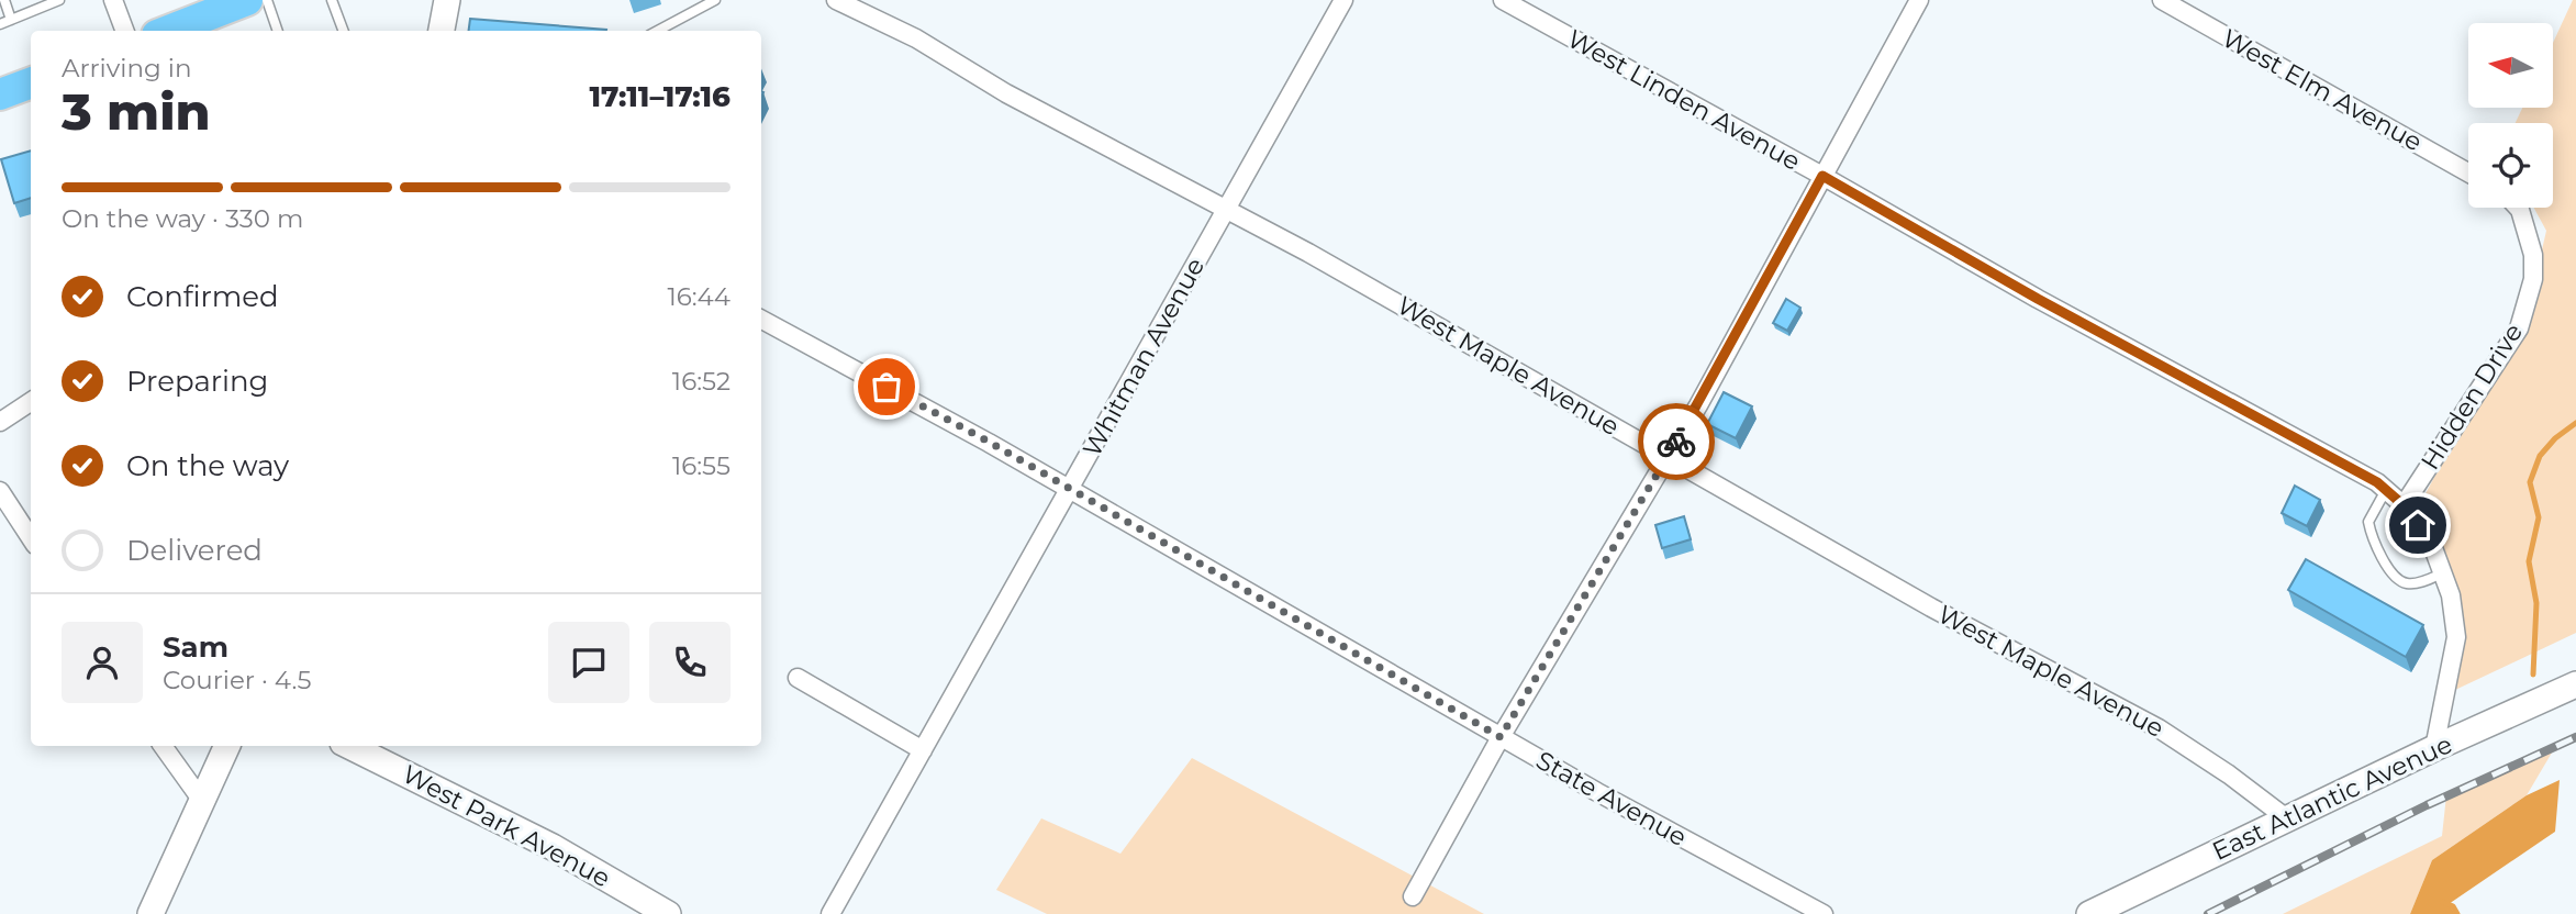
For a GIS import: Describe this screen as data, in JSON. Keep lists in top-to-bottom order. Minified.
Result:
{"streets":{"street":["West Elm Avenue","West Linden Avenue","Whitman Avenue","West Maple Avenue","Hidden Drive","East Atlantic Avenue","State Avenue","West Park Avenue"]},"crossings":[["West Linden Avenue","Hidden Drive"],["West Linden Avenue","East Atlantic Avenue"],["Whitman Avenue","West Maple Avenue"],["Whitman Avenue","State Avenue"],["West Maple Avenue","East Atlantic Avenue"]],"north":"left","page":{"heading":["3 min","Arriving in","17:11–17:16"],"panel":["Sam","Courier · 4.5"],"bar":"On the way · 330 m","list":[["Confirmed","16:44"],["Preparing","16:52"],["On the way","16:55"],"Delivered"]}}
